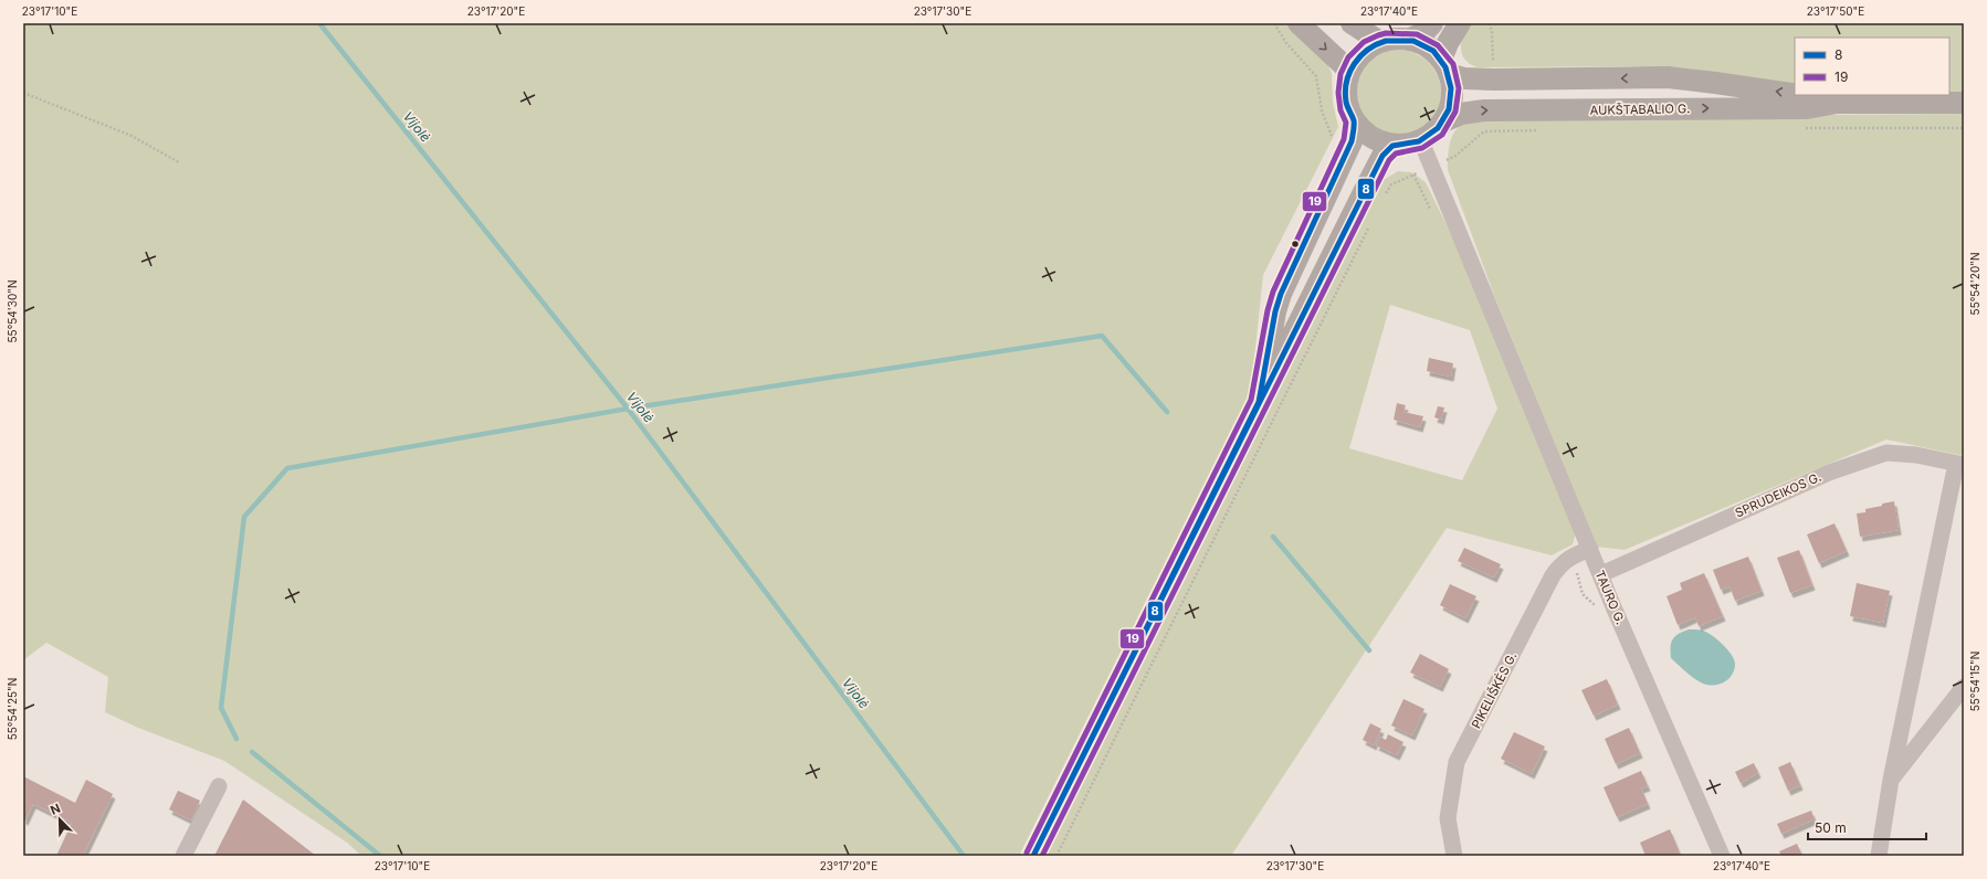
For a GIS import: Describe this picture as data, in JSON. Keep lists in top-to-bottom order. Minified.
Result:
{"streets":{"main road":["AUKŠTABALIO G."],"street":["SPRUDEIKOS G.","TAURO G.","PIKELIŠKĖS G."]},"crossings":[["AUKŠTABALIO G.","TAURO G."],["SPRUDEIKOS G.","TAURO G."],["TAURO G.","PIKELIŠKĖS G."]],"water":["Vijolė"],"lines":["transit line 19","transit line 8"],"legend":["8","19"],"scale_bar":"50 m","north":"top left","coordinates":["23°17'10\"E","23°17'20\"E","23°17'30\"E","23°17'40\"E","23°17'50\"E","55°54'20\"N","55°54'30\"N","55°54'15\"N","55°54'25\"N"]}
